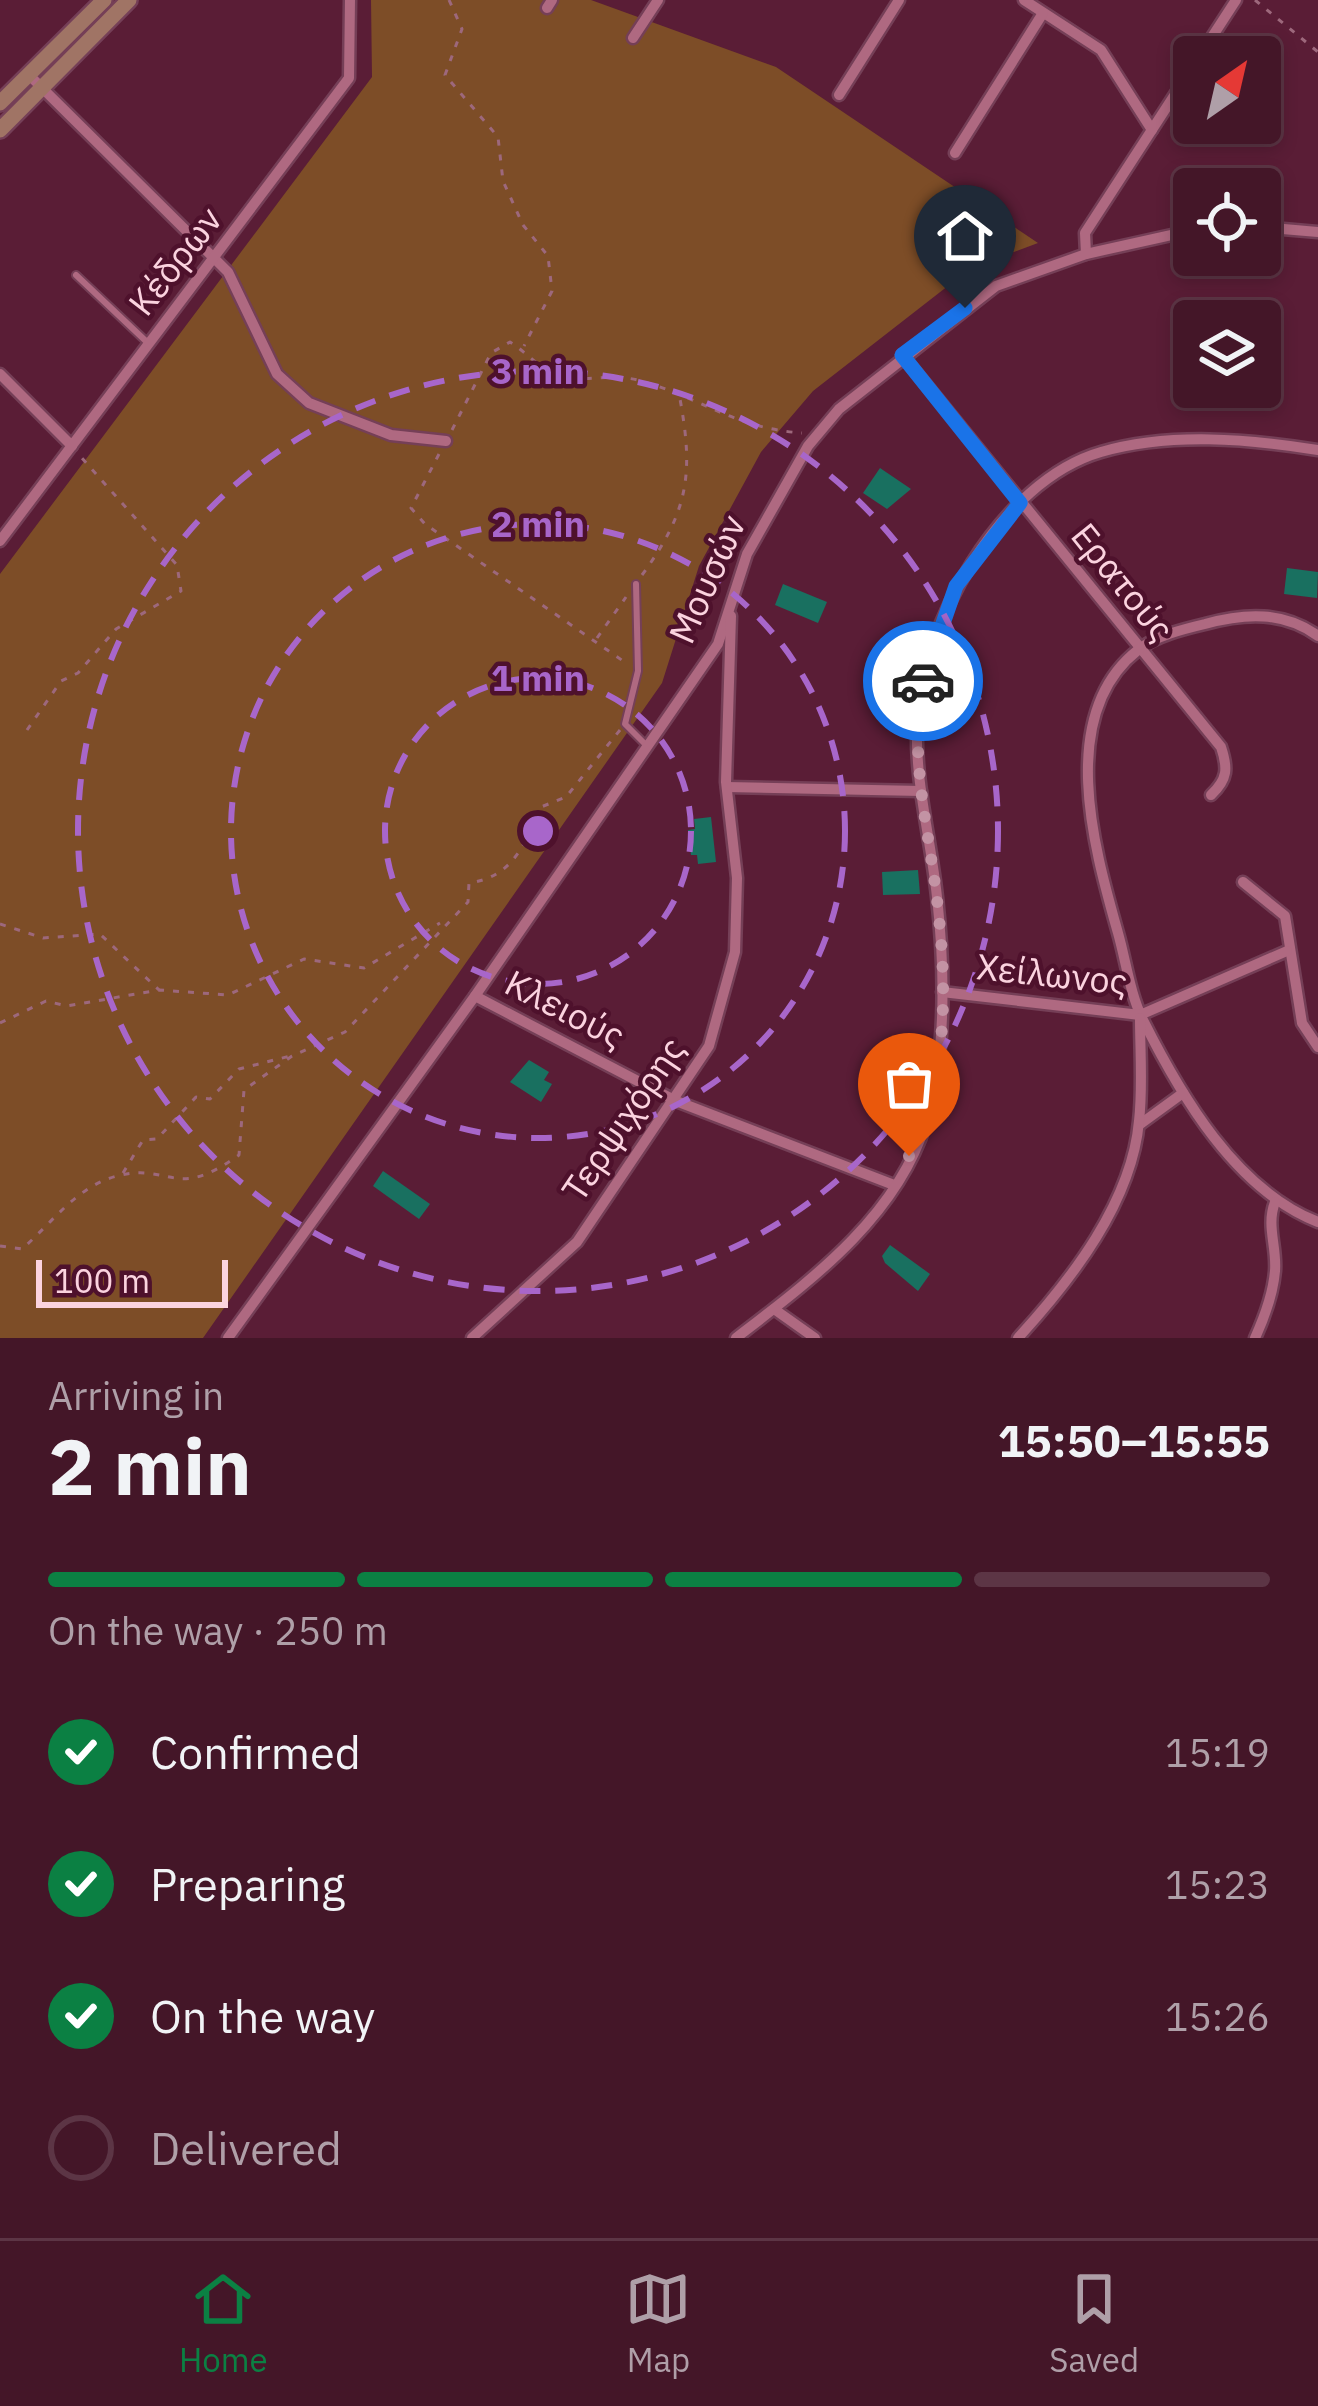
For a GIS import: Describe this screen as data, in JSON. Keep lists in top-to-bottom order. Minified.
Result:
{"streets":{"street":["Κέδρων","Μουσών","Ερατούς","Χείλωνος","Κλειούς","Τερψιχόρης"]},"crossings":[["Μουσών","Ερατούς"],["Μουσών","Κλειούς"],["Μουσών","Τερψιχόρης"],["Κλειούς","Τερψιχόρης"]],"scale_bar":"100 m","north":"top right","page":{"scale":"100 m","heading":["2 min","Arriving in","15:50–15:55"],"bar":"On the way · 250 m","list":[["Confirmed","15:19"],["Preparing","15:23"],["On the way","15:26"],"Delivered"],"tabs":["Home","Map","Saved"]},"rings":["3 min","2 min","1 min"]}
